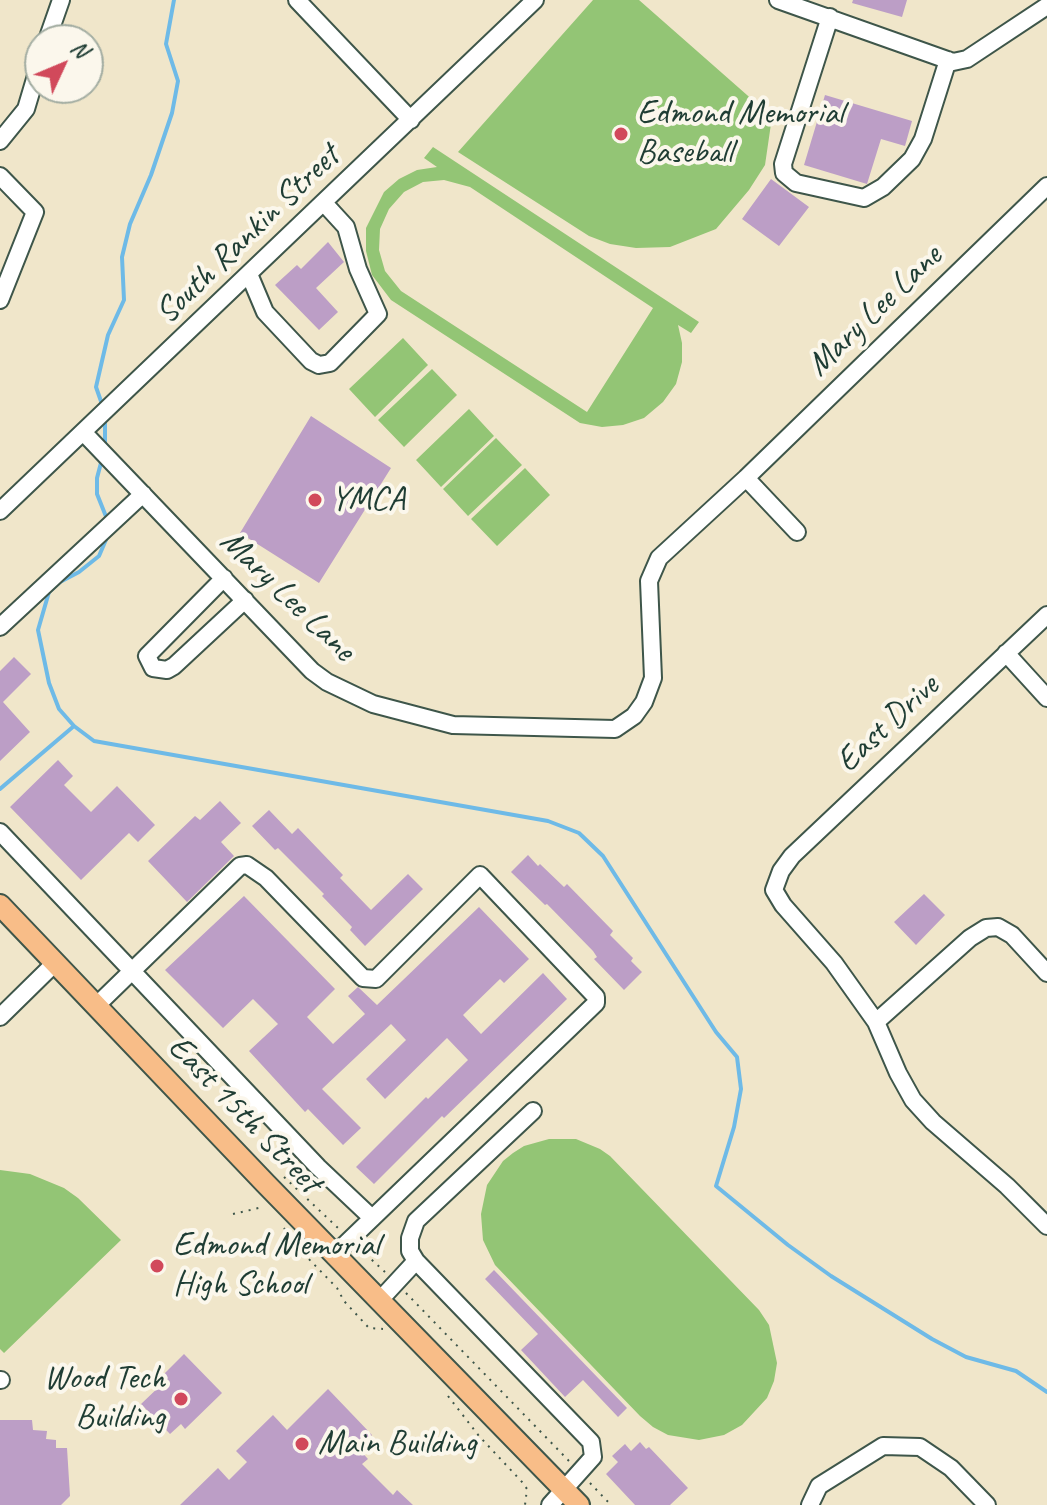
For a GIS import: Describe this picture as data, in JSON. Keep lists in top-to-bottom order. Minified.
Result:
{"streets":{"main road":["East 15th Street"],"street":["South Rankin Street","Mary Lee Lane","East Drive"]},"crossings":[["South Rankin Street","Mary Lee Lane"]],"places":["Edmond Memorial Baseball","YMCA","Edmond Memorial High School","Wood Tech Building","Main Building"],"north":"top right"}
